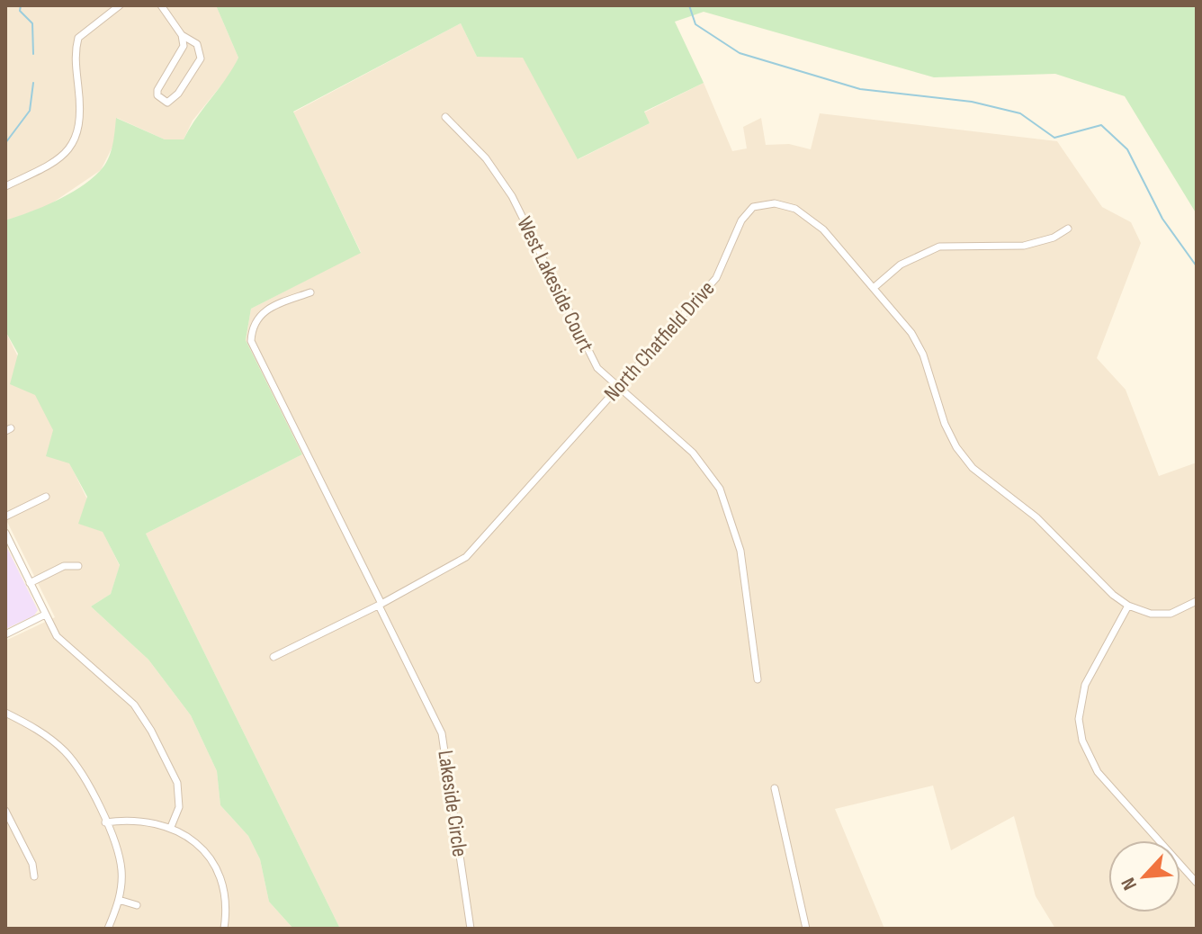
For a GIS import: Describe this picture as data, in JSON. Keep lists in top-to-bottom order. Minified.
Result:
{"streets":{"street":["West Lakeside Court","North Chatfield Drive","Lakeside Circle"]},"crossings":[["West Lakeside Court","North Chatfield Drive"],["North Chatfield Drive","Lakeside Circle"]],"north":"bottom left"}
